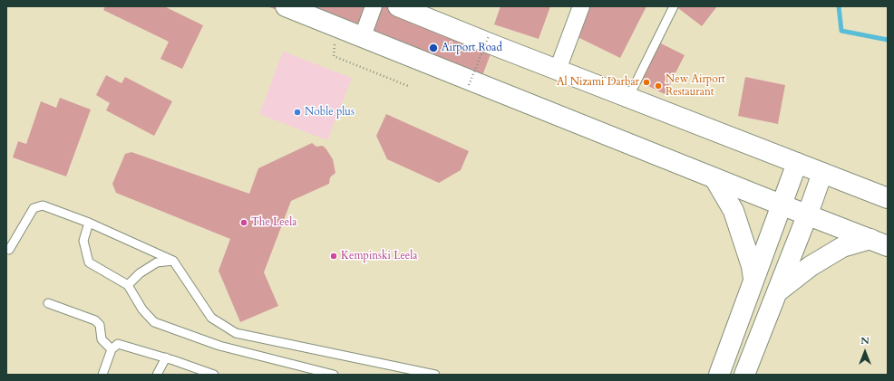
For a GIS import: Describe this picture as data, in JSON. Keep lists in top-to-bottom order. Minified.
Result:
{"places":["Airport Road","Al Nizami Darbar","New Airport Restaurant","Noble plus","The Leela","Kempinski Leela"],"north":"top"}
